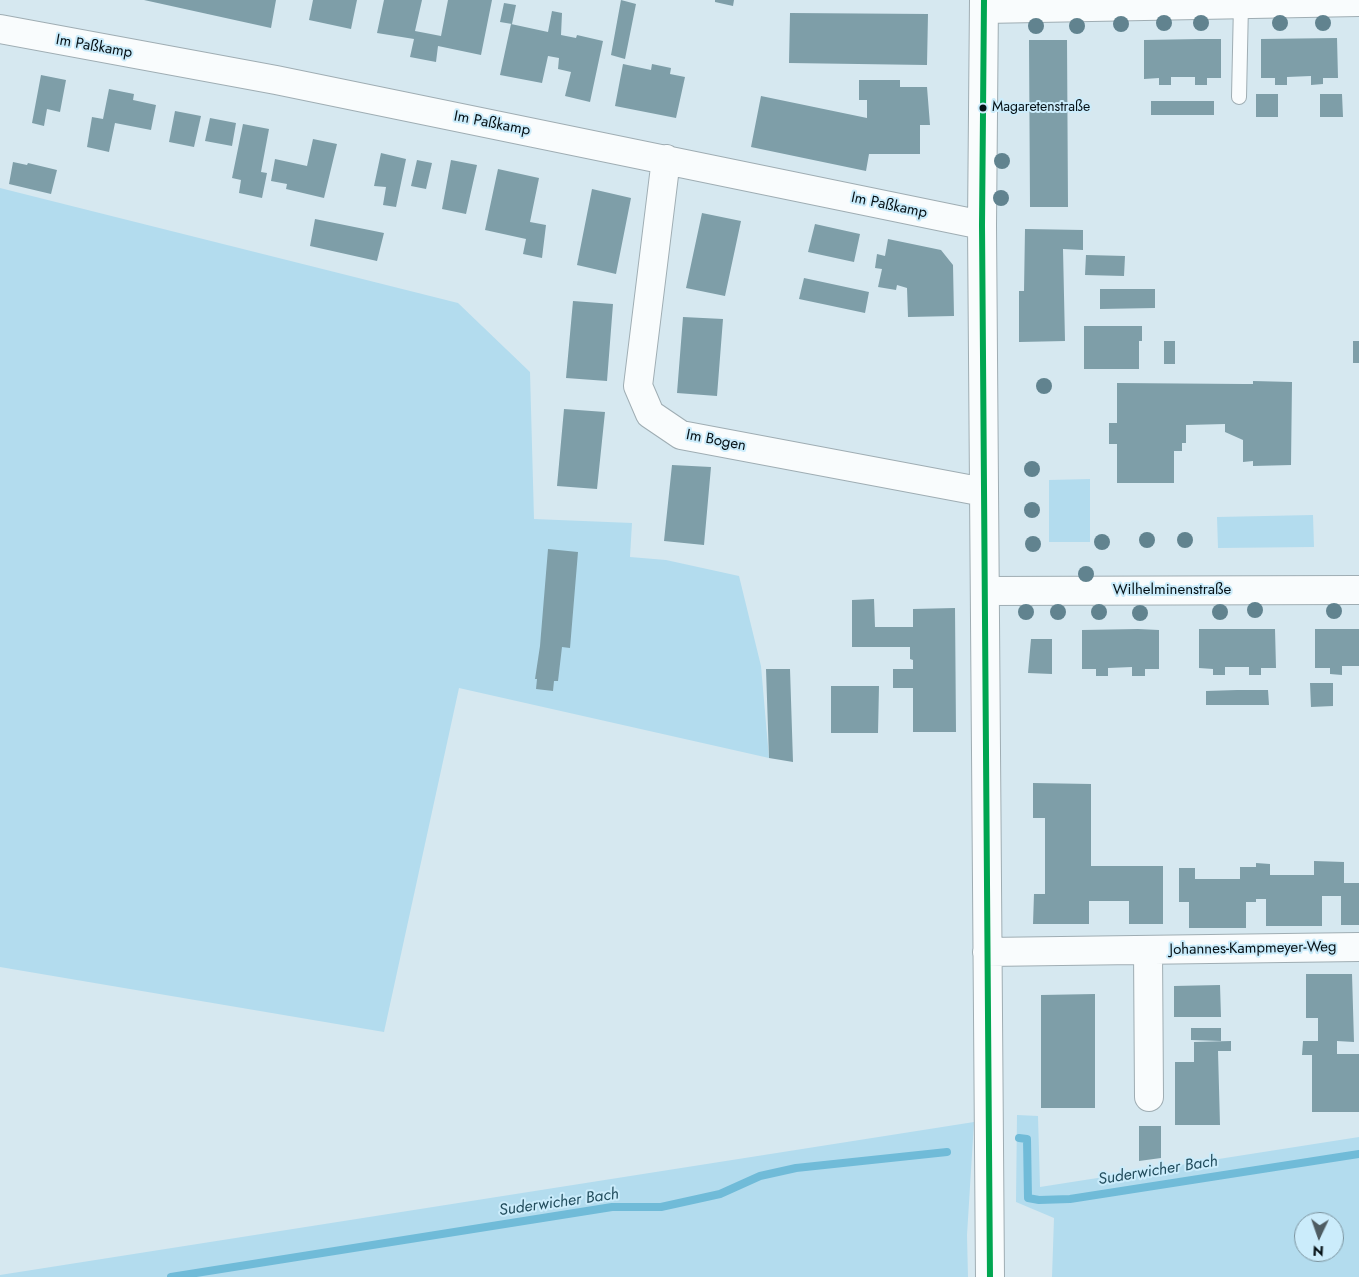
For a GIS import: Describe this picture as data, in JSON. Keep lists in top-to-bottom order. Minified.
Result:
{"streets":{"street":["Im Paßkamp","Im Bogen","Wilhelminenstraße","Johannes-Kampmeyer-Weg"]},"crossings":[["Im Paßkamp","Im Bogen"]],"water":["Suderwicher Bach"],"places":["Magaretenstraße"],"north":"bottom"}
